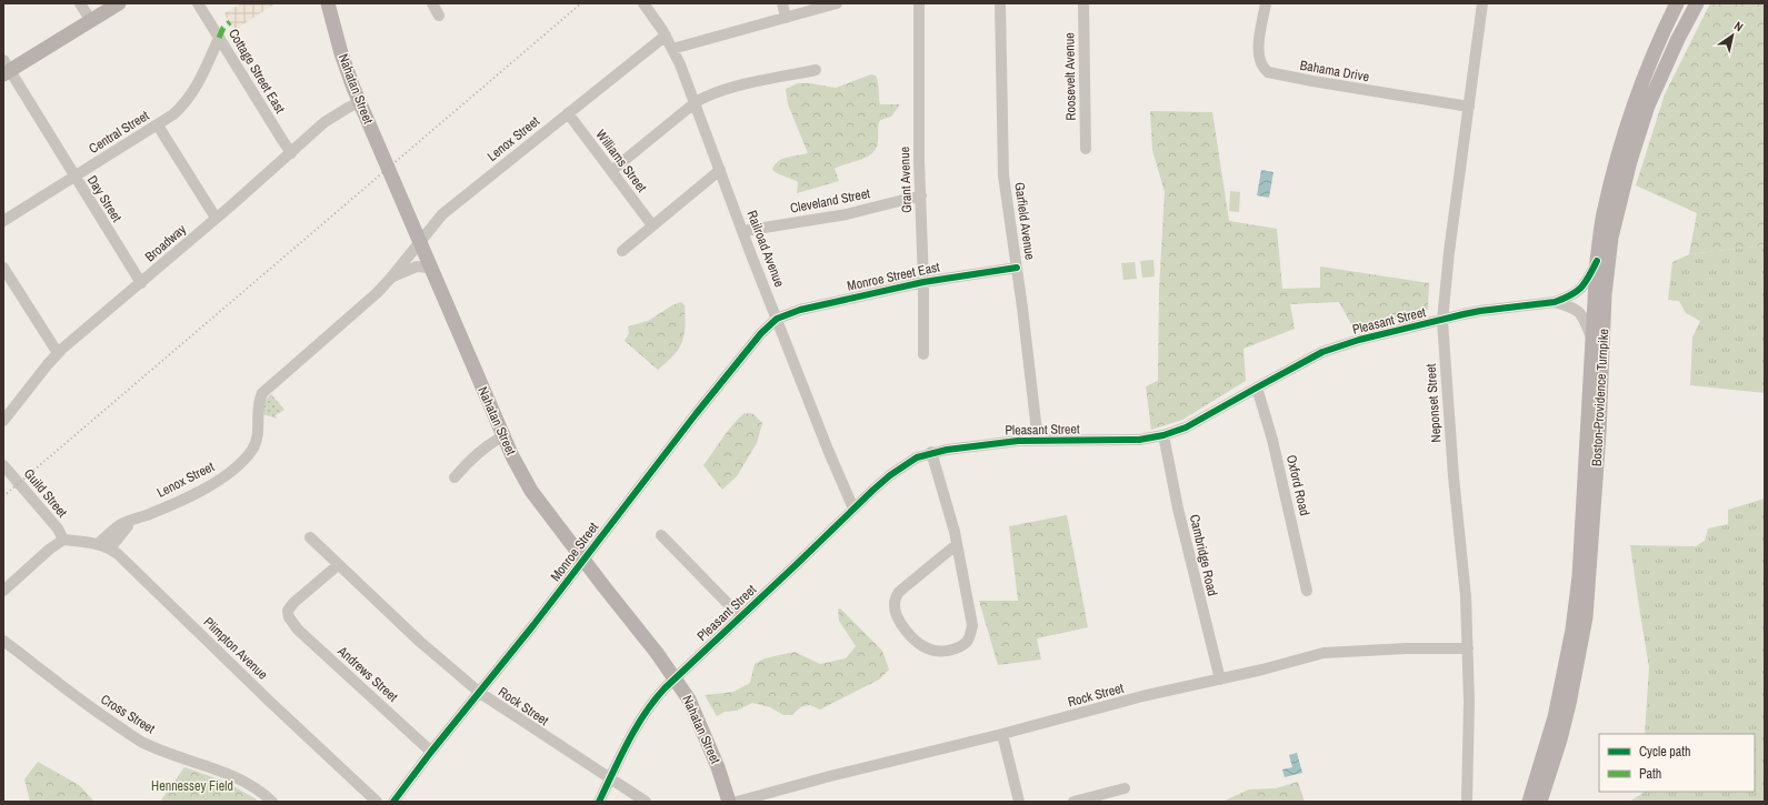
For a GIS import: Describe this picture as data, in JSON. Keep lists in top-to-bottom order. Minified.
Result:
{"streets":{"main road":["Nahatan Street","Boston-Providence Turnpike"],"street":["Cottage Street East","Bahama Drive","Roosevelt Avenue","Central Street","Lenox Street","Williams Street","Grant Avenue","Day Street","Cleveland Street","Garfield Avenue","Broadway","Railroad Avenue","Monroe Street East","Pleasant Street","Neponset Street","Oxford Road","Guild Street","Monroe Street","Cambridge Road","Plimpton Avenue","Andrews Street","Rock Street","Cross Street"]},"crossings":[["Cottage Street East","Central Street"],["Cottage Street East","Broadway"],["Bahama Drive","Neponset Street"],["Nahatan Street","Lenox Street"],["Nahatan Street","Broadway"],["Nahatan Street","Pleasant Street"],["Nahatan Street","Monroe Street"],["Central Street","Day Street"],["Lenox Street","Williams Street"],["Lenox Street","Railroad Avenue"],["Lenox Street","Plimpton Avenue"],["Grant Avenue","Cleveland Street"],["Grant Avenue","Monroe Street East"],["Day Street","Broadway"],["Cleveland Street","Railroad Avenue"],["Garfield Avenue","Monroe Street East"],["Garfield Avenue","Pleasant Street"],["Railroad Avenue","Monroe Street East"],["Railroad Avenue","Pleasant Street"],["Railroad Avenue","Monroe Street"],["Monroe Street East","Monroe Street"],["Pleasant Street","Boston-Providence Turnpike"],["Pleasant Street","Neponset Street"],["Pleasant Street","Oxford Road"],["Pleasant Street","Cambridge Road"],["Pleasant Street","Rock Street"],["Neponset Street","Rock Street"],["Guild Street","Plimpton Avenue"],["Monroe Street","Andrews Street"],["Monroe Street","Rock Street"],["Cambridge Road","Rock Street"],["Andrews Street","Rock Street"]],"parks":["Hennessey Field"],"legend":["Cycle path","Path"],"north":"top right"}
